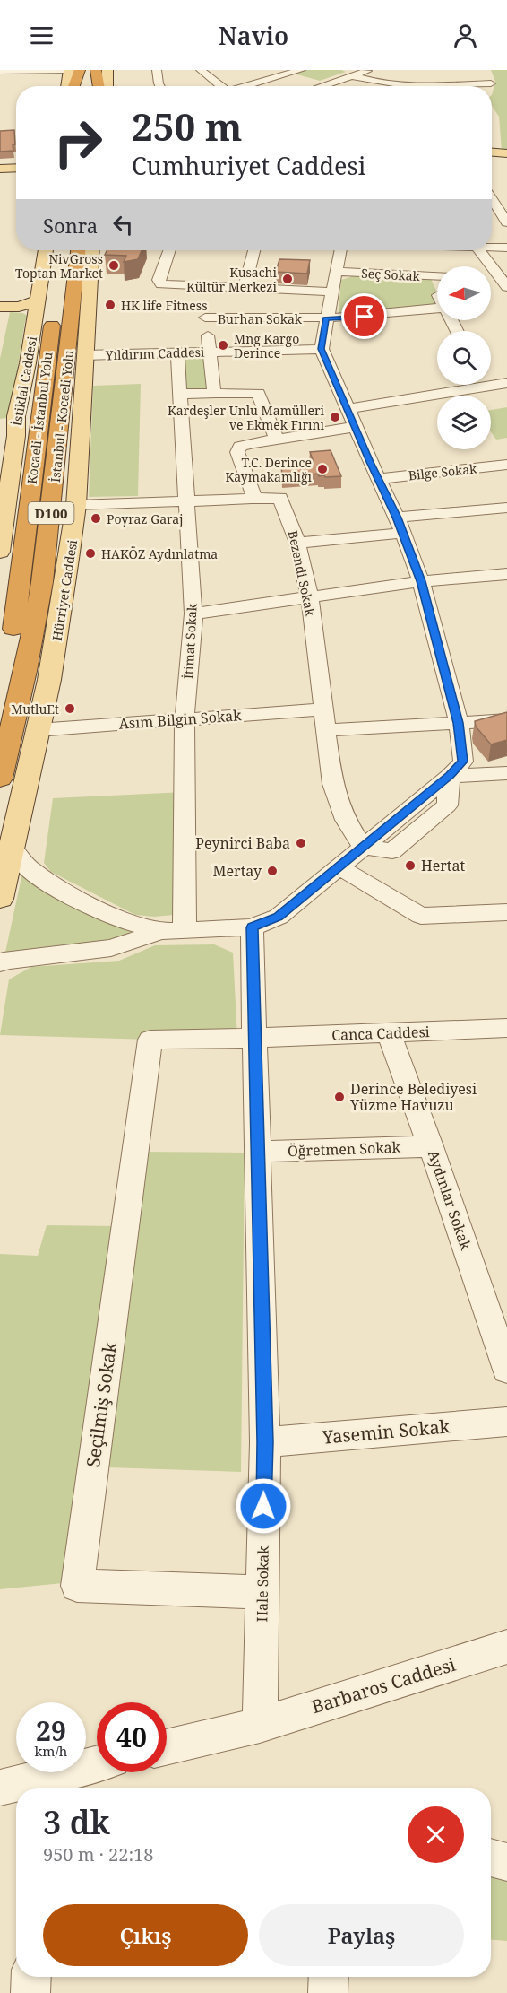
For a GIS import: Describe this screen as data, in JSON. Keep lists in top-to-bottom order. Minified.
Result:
{"streets":{"highway":["İstanbul - Kocaeli Yolu","Kocaeli - İstanbul Yolu","D100"],"main road":["İstiklal Caddesi","Hürriyet Caddesi"],"street":["Seç Sokak","Burhan Sokak","Yıldırım Caddesi","Bilge Sokak","Bezendi Sokak","İtimat Sokak","Asım Bilgin Sokak","Canca Caddesi","Öğretmen Sokak","Aydınlar Sokak","Seçilmiş Sokak","Yasemin Sokak","Hale Sokak","Barbaros Caddesi"]},"crossings":[["Yıldırım Caddesi","Hürriyet Caddesi"],["Yıldırım Caddesi","İtimat Sokak"],["Bezendi Sokak","Hürriyet Caddesi"],["Bezendi Sokak","İtimat Sokak"],["Bezendi Sokak","Asım Bilgin Sokak"],["Hürriyet Caddesi","Asım Bilgin Sokak"],["İtimat Sokak","Asım Bilgin Sokak"],["Canca Caddesi","Aydınlar Sokak"],["Canca Caddesi","Seçilmiş Sokak"],["Canca Caddesi","Hale Sokak"],["Öğretmen Sokak","Aydınlar Sokak"],["Öğretmen Sokak","Hale Sokak"],["Seçilmiş Sokak","Hale Sokak"],["Yasemin Sokak","Hale Sokak"],["Hale Sokak","Barbaros Caddesi"]],"places":["NivGross Toptan Market","Kusachi Kültür Merkezi","HK life Fitness","Mng Kargo Derince","Kardeşler Unlu Mamülleri ve Ekmek Fırını","T.C. Derince Kaymakamlığı","Poyraz Garaj","HAKÖZ Aydınlatma","MutluEt","Peynirci Baba","Hertat","Mertay","Derince Belediyesi Yüzme Havuzu"],"north":"left","page":{"header":"Navio","turn":["250 m","Cumhuriyet Caddesi"],"then":"Sonra","speed":"29 km/h","limit":"40","heading":["3 dk","950 m · 22:18"],"buttons":["Çıkış","Paylaş"]}}
